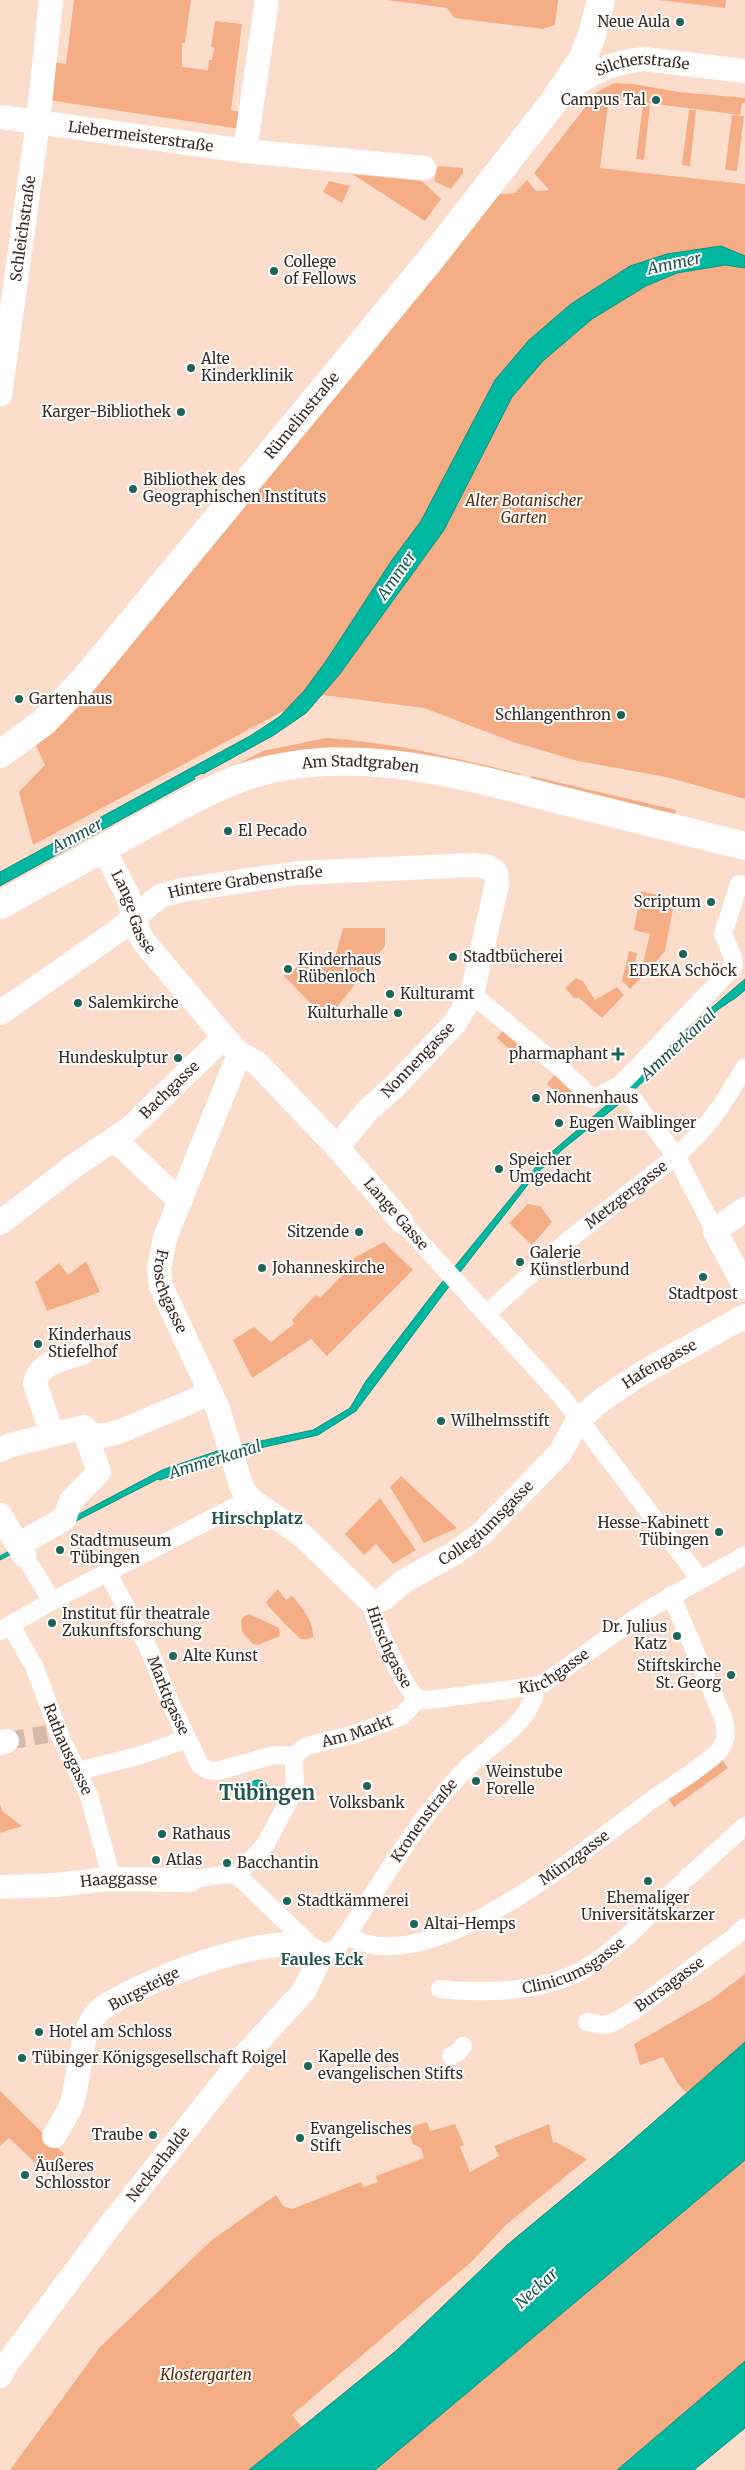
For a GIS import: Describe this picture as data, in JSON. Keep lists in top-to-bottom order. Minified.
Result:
{"streets":{"main road":["Rümelinstraße","Am Stadtgraben"],"street":["Silcherstraße","Liebermeisterstraße","Schleichstraße","Hintere Grabenstraße","Lange Gasse","Nonnengasse","Bachgasse","Metzgergasse","Froschgasse","Hafengasse","Collegiumsgasse","Hirschgasse","Kirchgasse","Marktgasse","Am Markt","Rathausgasse","Kronenstraße","Münzgasse","Haaggasse","Clinicumsgasse","Bursagasse","Burgsteige","Neckarhalde"]},"crossings":[["Silcherstraße","Rümelinstraße"],["Liebermeisterstraße","Schleichstraße"],["Am Stadtgraben","Lange Gasse"],["Hintere Grabenstraße","Lange Gasse"],["Hintere Grabenstraße","Nonnengasse"],["Lange Gasse","Nonnengasse"],["Lange Gasse","Bachgasse"],["Lange Gasse","Metzgergasse"],["Lange Gasse","Froschgasse"],["Lange Gasse","Hafengasse"],["Lange Gasse","Collegiumsgasse"],["Lange Gasse","Kirchgasse"],["Bachgasse","Froschgasse"],["Froschgasse","Hirschgasse"],["Hafengasse","Collegiumsgasse"],["Collegiumsgasse","Hirschgasse"],["Hirschgasse","Kirchgasse"],["Hirschgasse","Am Markt"],["Kirchgasse","Am Markt"],["Kirchgasse","Kronenstraße"],["Kirchgasse","Münzgasse"],["Marktgasse","Am Markt"],["Rathausgasse","Haaggasse"],["Kronenstraße","Münzgasse"],["Kronenstraße","Burgsteige"],["Kronenstraße","Neckarhalde"],["Burgsteige","Neckarhalde"]],"districts":["Hirschplatz","Tübingen","Faules Eck"],"water":["Ammer","Ammerkanal","Neckar"],"parks":["Alter Botanischer Garten","Klostergarten"],"places":{"other":["Neue Aula","Campus Tal","College of Fellows","Alte Kinderklinik","Karger-Bibliothek","Bibliothek des Geographischen Instituts","Gartenhaus","Schlangenthron","El Pecado","Scriptum","EDEKA Schöck","Stadtbücherei","Kinderhaus Rübenloch","Kulturamt","Salemkirche","Kulturhalle","Hundeskulptur","Nonnenhaus","Eugen Waiblinger","Speicher Umgedacht","Sitzende","Galerie Künstlerbund","Johanneskirche","Stadtpost","Kinderhaus Stiefelhof","Wilhelmsstift","Hesse-Kabinett Tübingen","Stadtmuseum Tübingen","Institut für theatrale Zukunftsforschung","Dr. Julius Katz","Alte Kunst","Stiftskirche St. Georg","Weinstube Forelle","Volksbank","Rathaus","Atlas","Bacchantin","Ehemaliger Universitätskarzer","Stadtkämmerei","Altai-Hemps","Hotel am Schloss","Tübinger Königsgesellschaft Roigel","Kapelle des evangelischen Stifts","Traube","Evangelisches Stift","Äußeres Schlosstor"],"health":["pharmaphant"]}}
